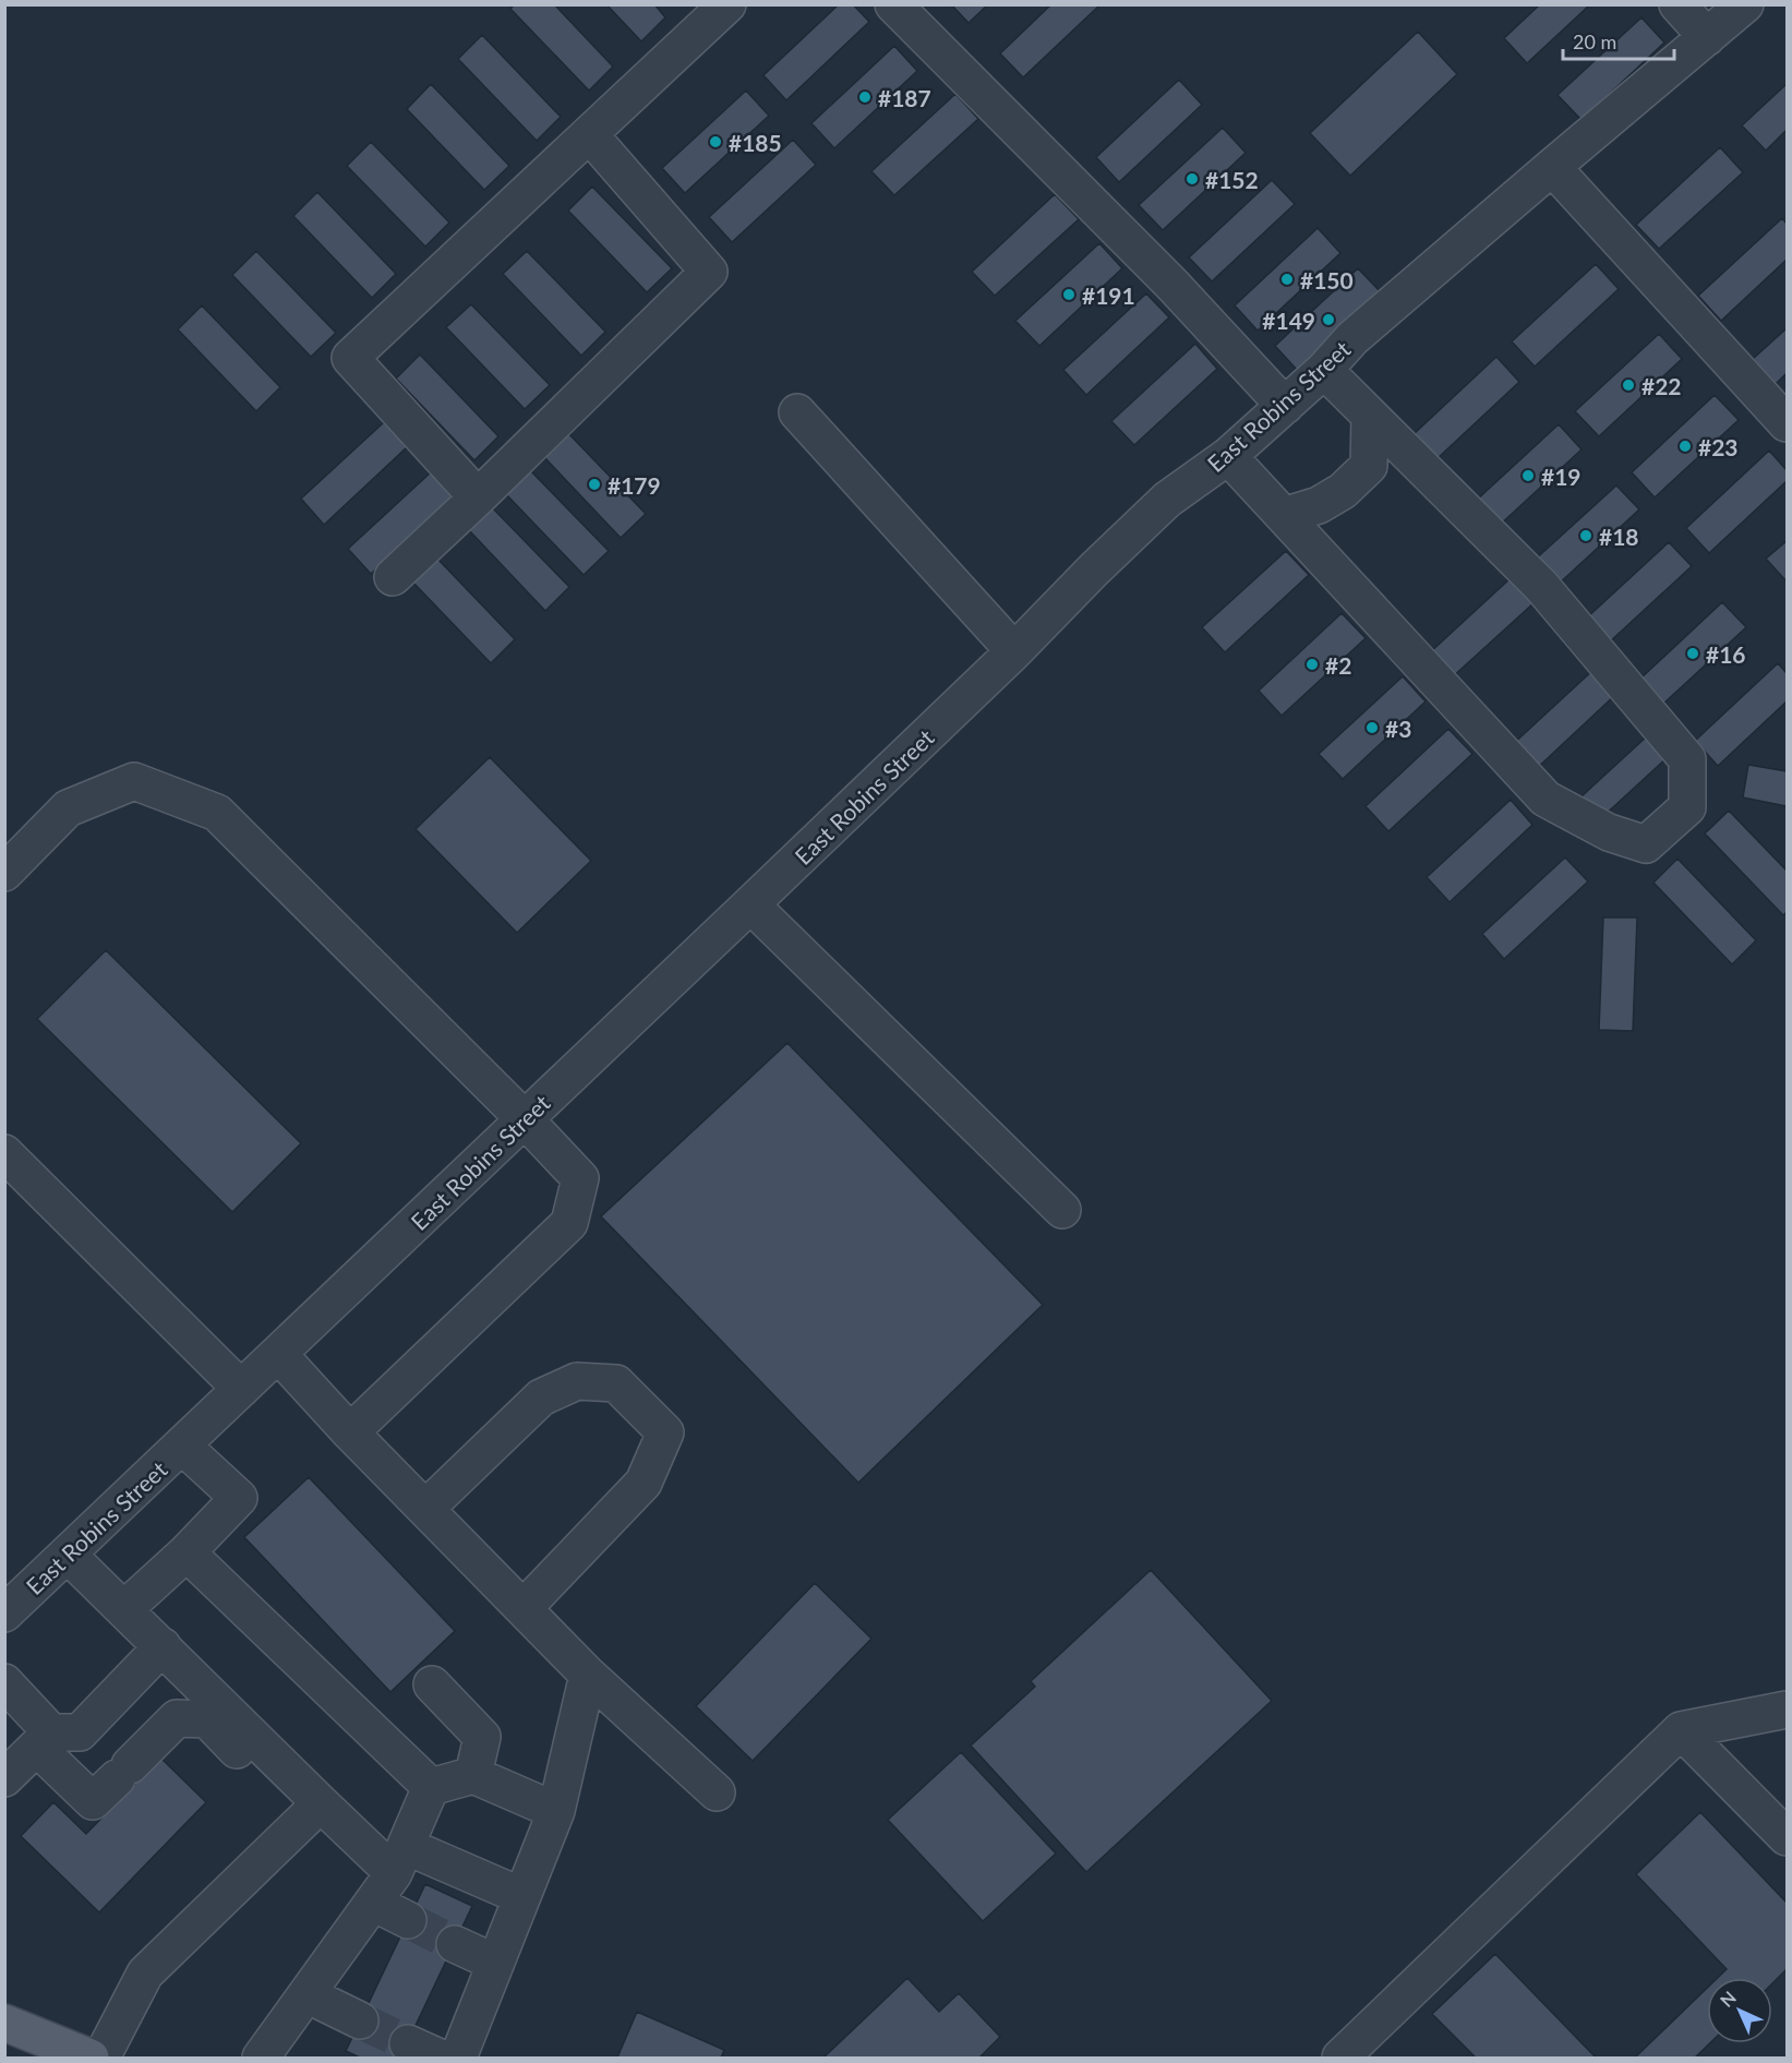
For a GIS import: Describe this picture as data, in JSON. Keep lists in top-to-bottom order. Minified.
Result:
{"streets":{"street":["East Robins Street"]},"places":["#187","#185","#152","#150","#191","#149","#22","#23","#19","#179","#18","#16","#2","#3"],"scale_bar":"20 m","north":"top left"}
